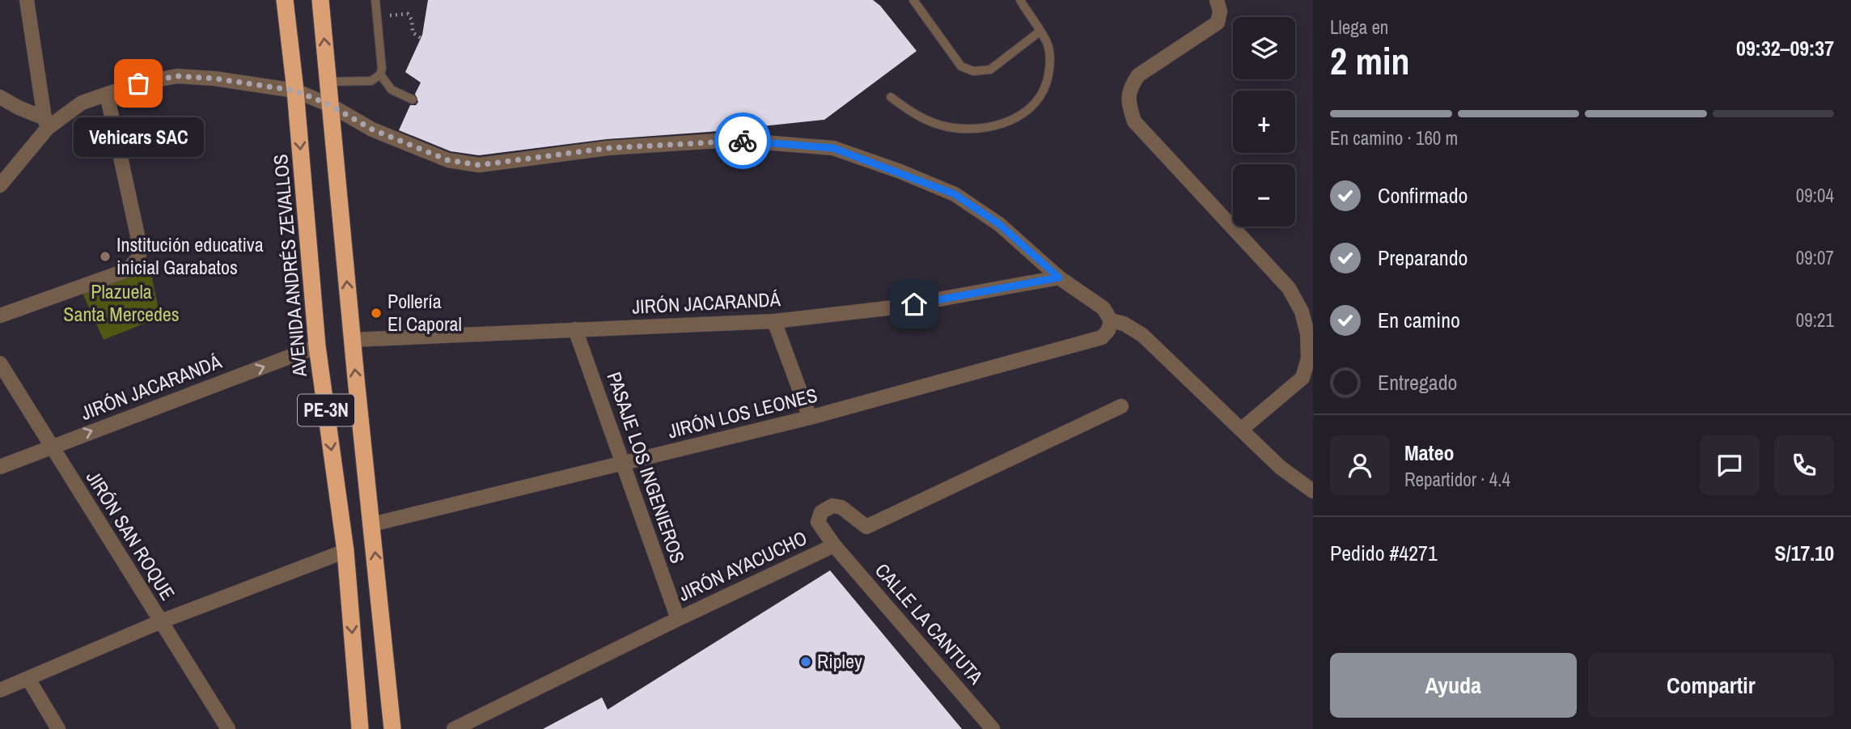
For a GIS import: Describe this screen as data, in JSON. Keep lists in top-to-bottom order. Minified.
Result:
{"streets":{"highway":["AVENIDA ANDRÉS ZEVALLOS","PE-3N"],"street":["JIRÓN JACARANDÁ","JIRÓN LOS LEONES","PASAJE LOS INGENIEROS","JIRÓN SAN ROQUE","JIRÓN AYACUCHO","CALLE LA CANTUTA"]},"crossings":[["AVENIDA ANDRÉS ZEVALLOS","JIRÓN JACARANDÁ"],["JIRÓN JACARANDÁ","PE-3N"],["JIRÓN JACARANDÁ","PASAJE LOS INGENIEROS"],["JIRÓN JACARANDÁ","JIRÓN SAN ROQUE"],["PE-3N","JIRÓN LOS LEONES"],["JIRÓN LOS LEONES","PASAJE LOS INGENIEROS"],["PASAJE LOS INGENIEROS","JIRÓN AYACUCHO"],["JIRÓN AYACUCHO","CALLE LA CANTUTA"]],"parks":["Plazuela Santa Mercedes"],"places":["Vehicars SAC","Institución educativa inicial Garabatos","Pollería El Caporal","Ripley"],"page":{"heading":["2 min","Llega en","09:32–09:37"],"panel":["Mateo","Repartidor · 4.4","Pedido #4271","S/17.10"],"map_buttons":["+","−"],"bar":"En camino · 160 m","bubble":"Vehicars SAC","list":[["Confirmado","09:04"],["Preparando","09:07"],["En camino","09:21"],"Entregado"],"buttons":["Ayuda","Compartir"]}}
